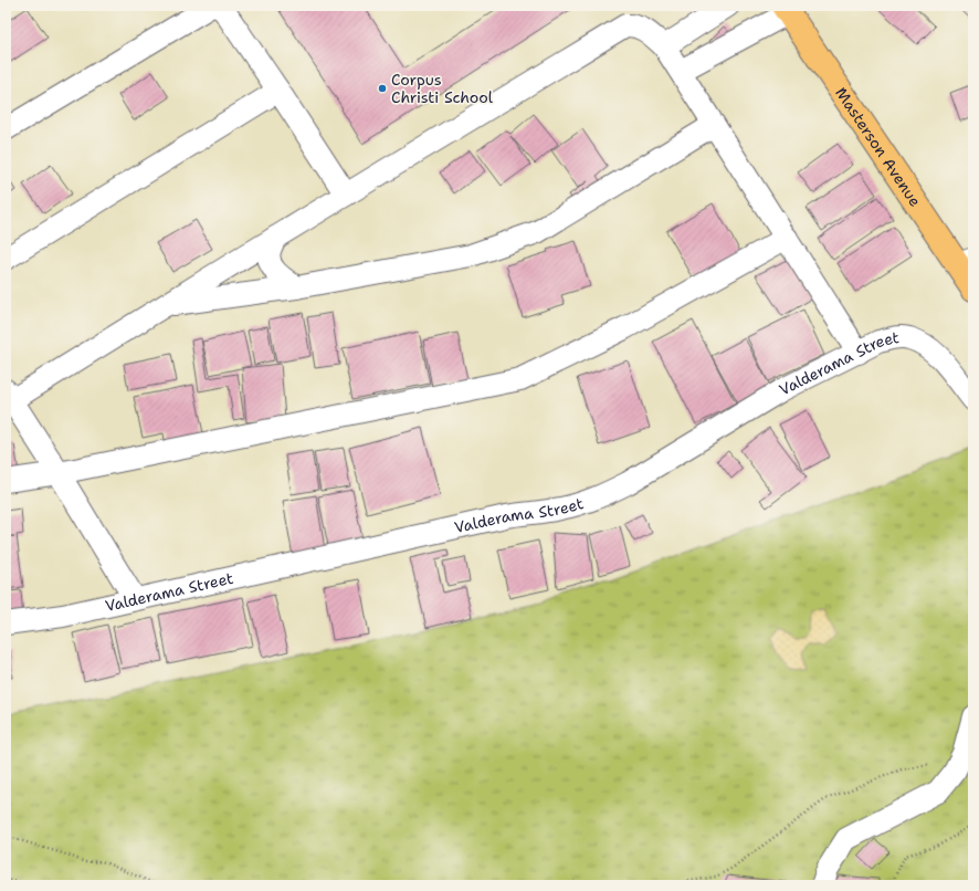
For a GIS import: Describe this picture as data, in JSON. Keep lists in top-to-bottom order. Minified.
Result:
{"streets":{"main road":["Masterson Avenue"],"street":["Valderama Street"]},"places":["Corpus Christi School"]}
